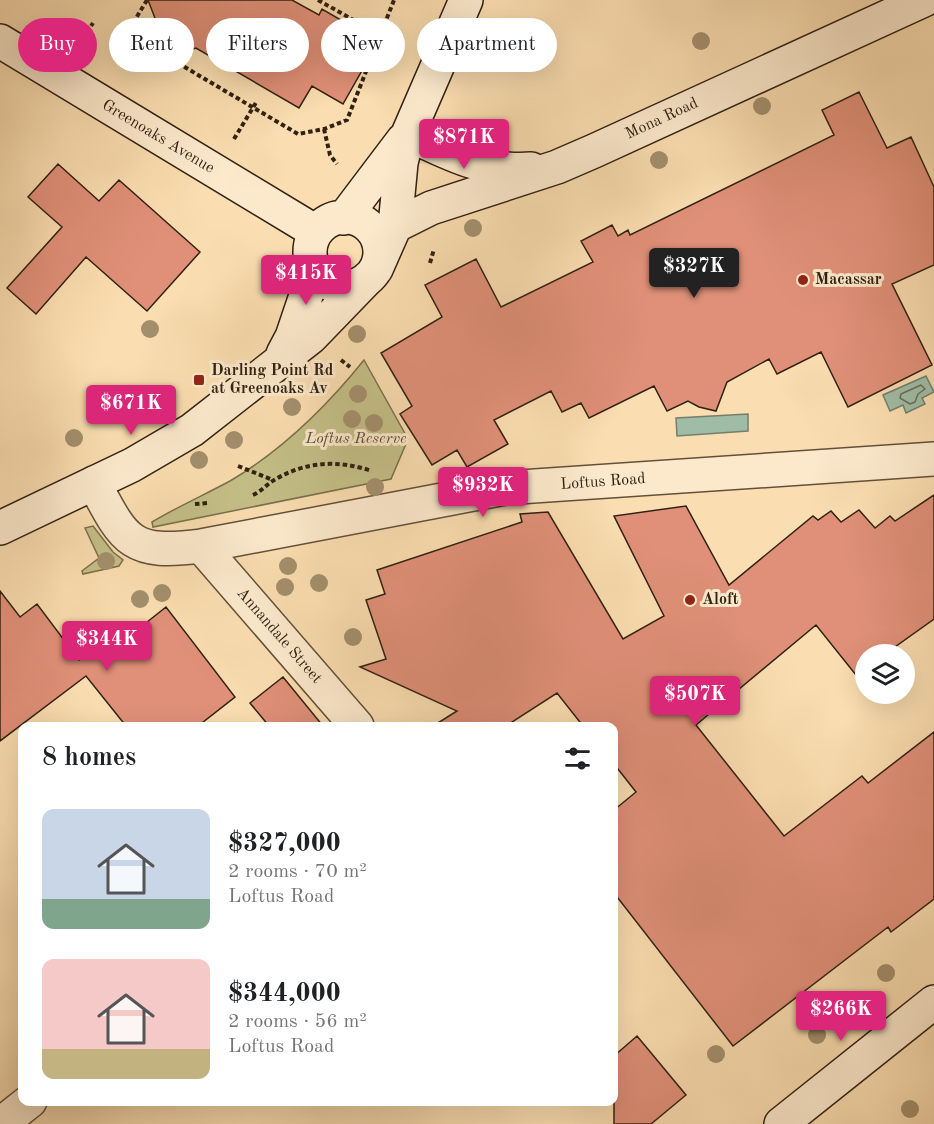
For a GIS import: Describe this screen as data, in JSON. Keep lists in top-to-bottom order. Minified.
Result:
{"streets":{"street":["Mona Road","Greenoaks Avenue","Loftus Road","Annandale Street"]},"crossings":[["Loftus Road","Annandale Street"]],"parks":["Loftus Reserve"],"places":{"other":["Macassar","Aloft"],"transit":["Darling Point Rd at Greenoaks Av"]},"page":{"chip":["Buy","Rent","Filters","New","Apartment"],"price":["$871K","$327K","$415K","$671K","$932K","$344K","$507K","$266K"],"heading":"8 homes","list":[{"name":"$327,000","note":"2 rooms · 70 m² · Loftus Road"},{"name":"$344,000","note":"2 rooms · 56 m² · Loftus Road"}]}}
